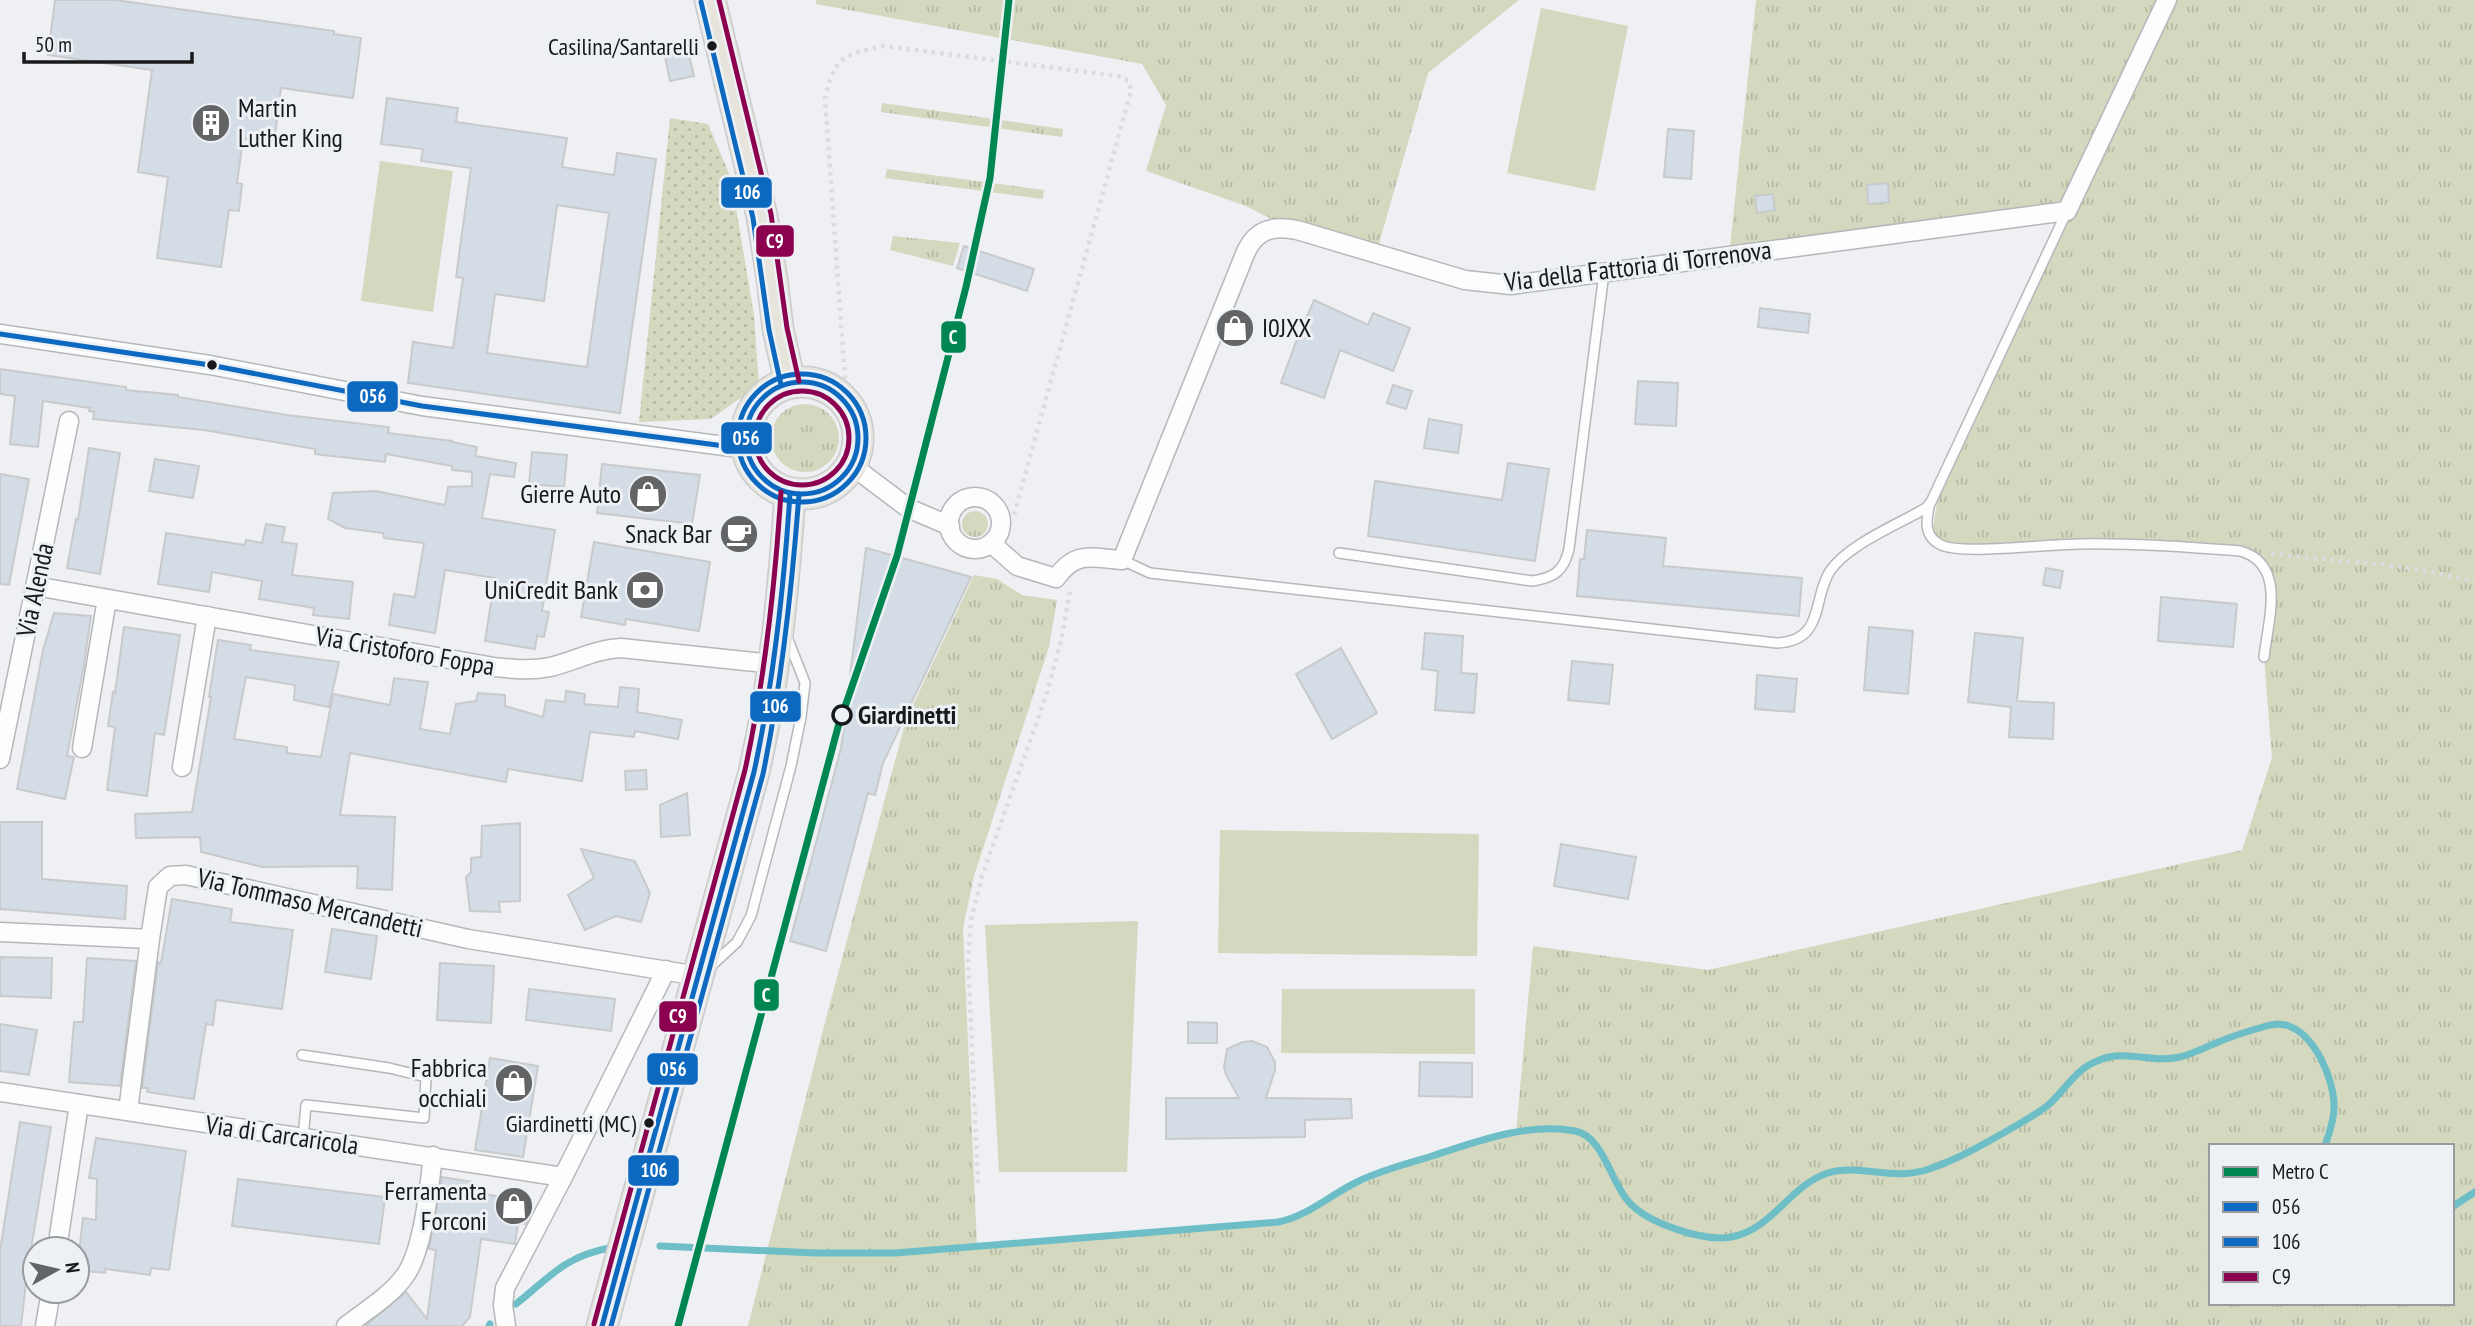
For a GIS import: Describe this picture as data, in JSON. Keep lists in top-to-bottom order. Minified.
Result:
{"streets":{"street":["Via della Fattoria di Torrenova","Via Alenda","Via Cristoforo Foppa","Via Tommaso Mercandetti","Via di Carcaricola"]},"crossings":[["Via Alenda","Via Cristoforo Foppa"],["Via Tommaso Mercandetti","Via di Carcaricola"]],"places":{"other":["Casilina/Santarelli","Giardinetti","Giardinetti (MC)"],"building":["Martin Luther King"],"shop":["I0JXX","Gierre Auto","Fabbrica occhiali","Ferramenta Forconi"],"cafe":["Snack Bar"],"bank":["UniCredit Bank"]},"lines":["metro line C","transit line C9","transit line 106","transit line 056"],"legend":["Metro C","056","106","C9"],"scale_bar":"50 m","north":"right"}
